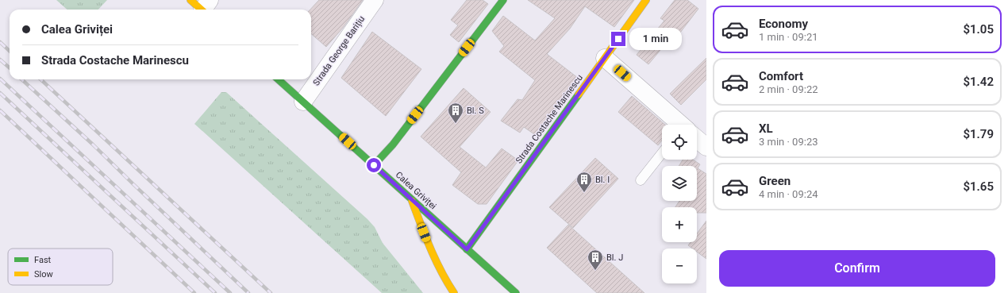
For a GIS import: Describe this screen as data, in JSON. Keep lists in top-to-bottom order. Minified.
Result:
{"streets":{"street":["Strada George Barițiu","Strada Costache Marinescu","Calea Griviței"]},"crossings":[["Strada George Barițiu","Calea Griviței"],["Strada Costache Marinescu","Calea Griviței"]],"places":{"building":["Bl. S","Bl. I","Bl. J"]},"legend":["Fast","Slow"],"page":{"list":[{"name":"Economy","note":"1 min · 09:21","value":"$1.05"},{"name":"Comfort","note":"2 min · 09:22","value":"$1.42"},{"name":"XL","note":"3 min · 09:23","value":"$1.79"},{"name":"Green","note":"4 min · 09:24","value":"$1.65"}],"banner":["Calea Griviței","Strada Costache Marinescu"],"bubble":"1 min","map_buttons":["+","−"],"buttons":"Confirm"}}
